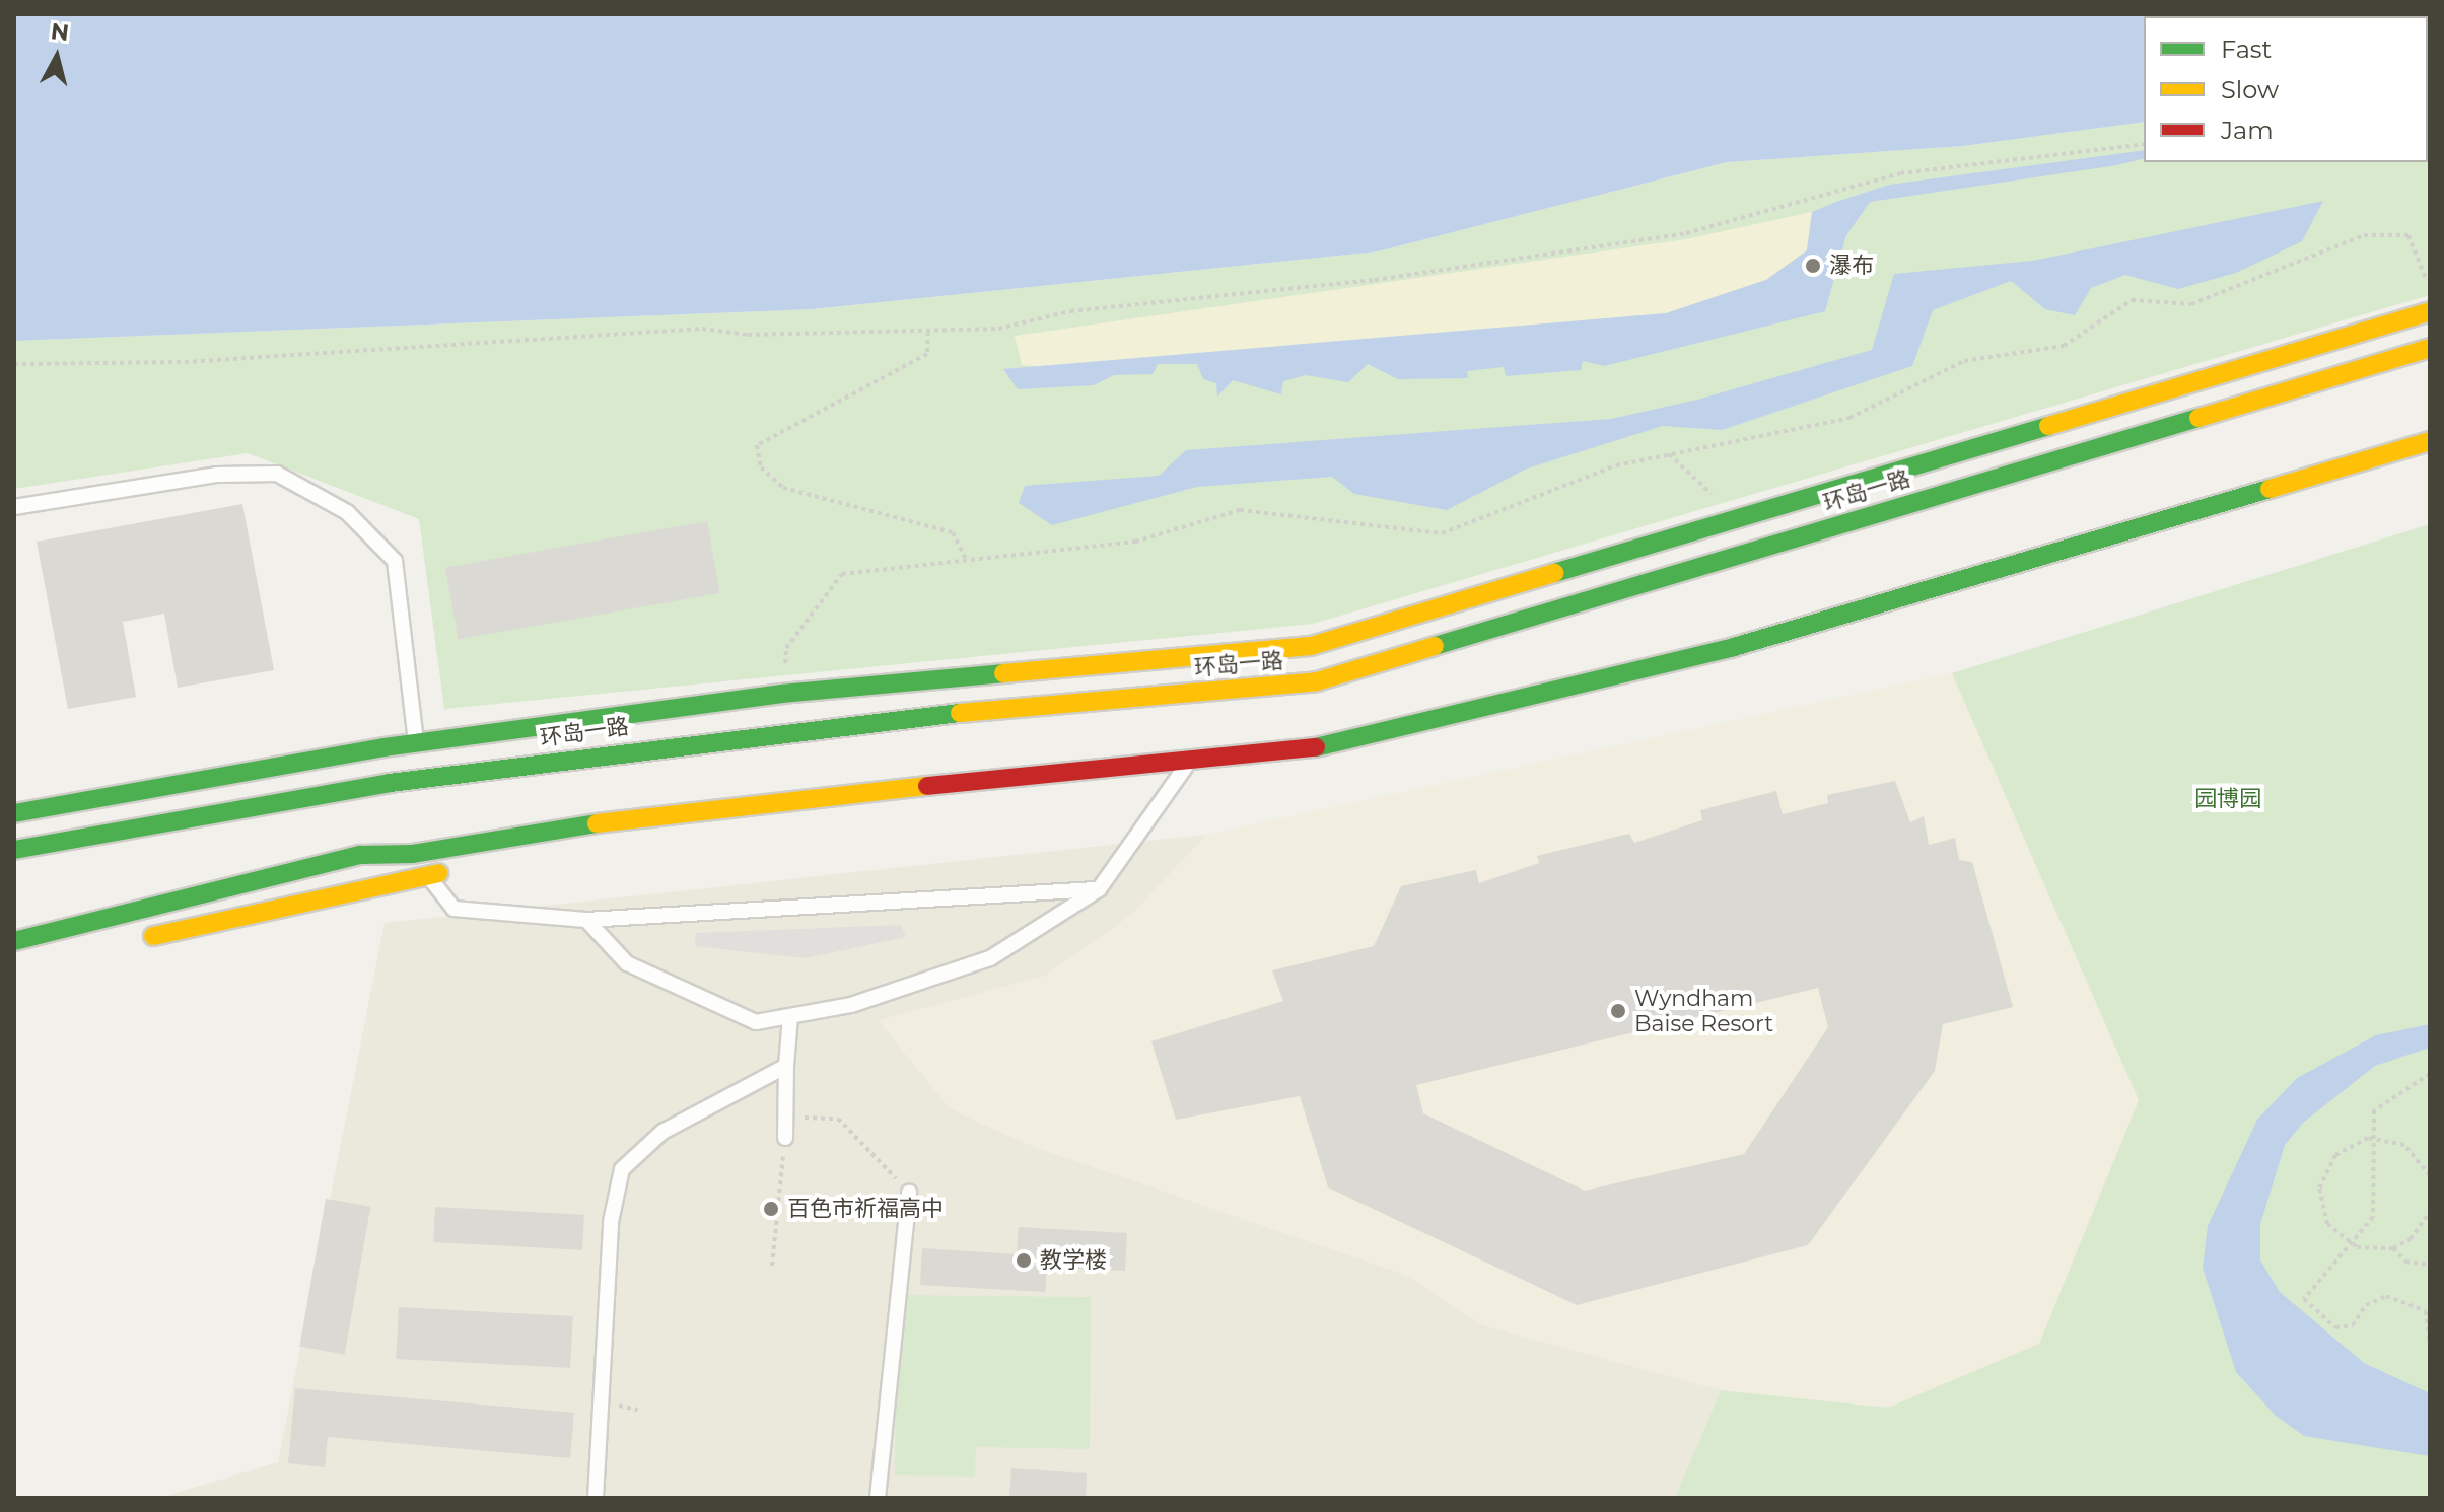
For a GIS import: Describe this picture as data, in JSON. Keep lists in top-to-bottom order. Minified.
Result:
{"streets":{"main road":["环岛一路"]},"parks":["园博园"],"places":["瀑布","Wyndham Baise Resort","百色市祈福高中","教学楼"],"legend":["Fast","Slow","Jam"],"north":"top"}
